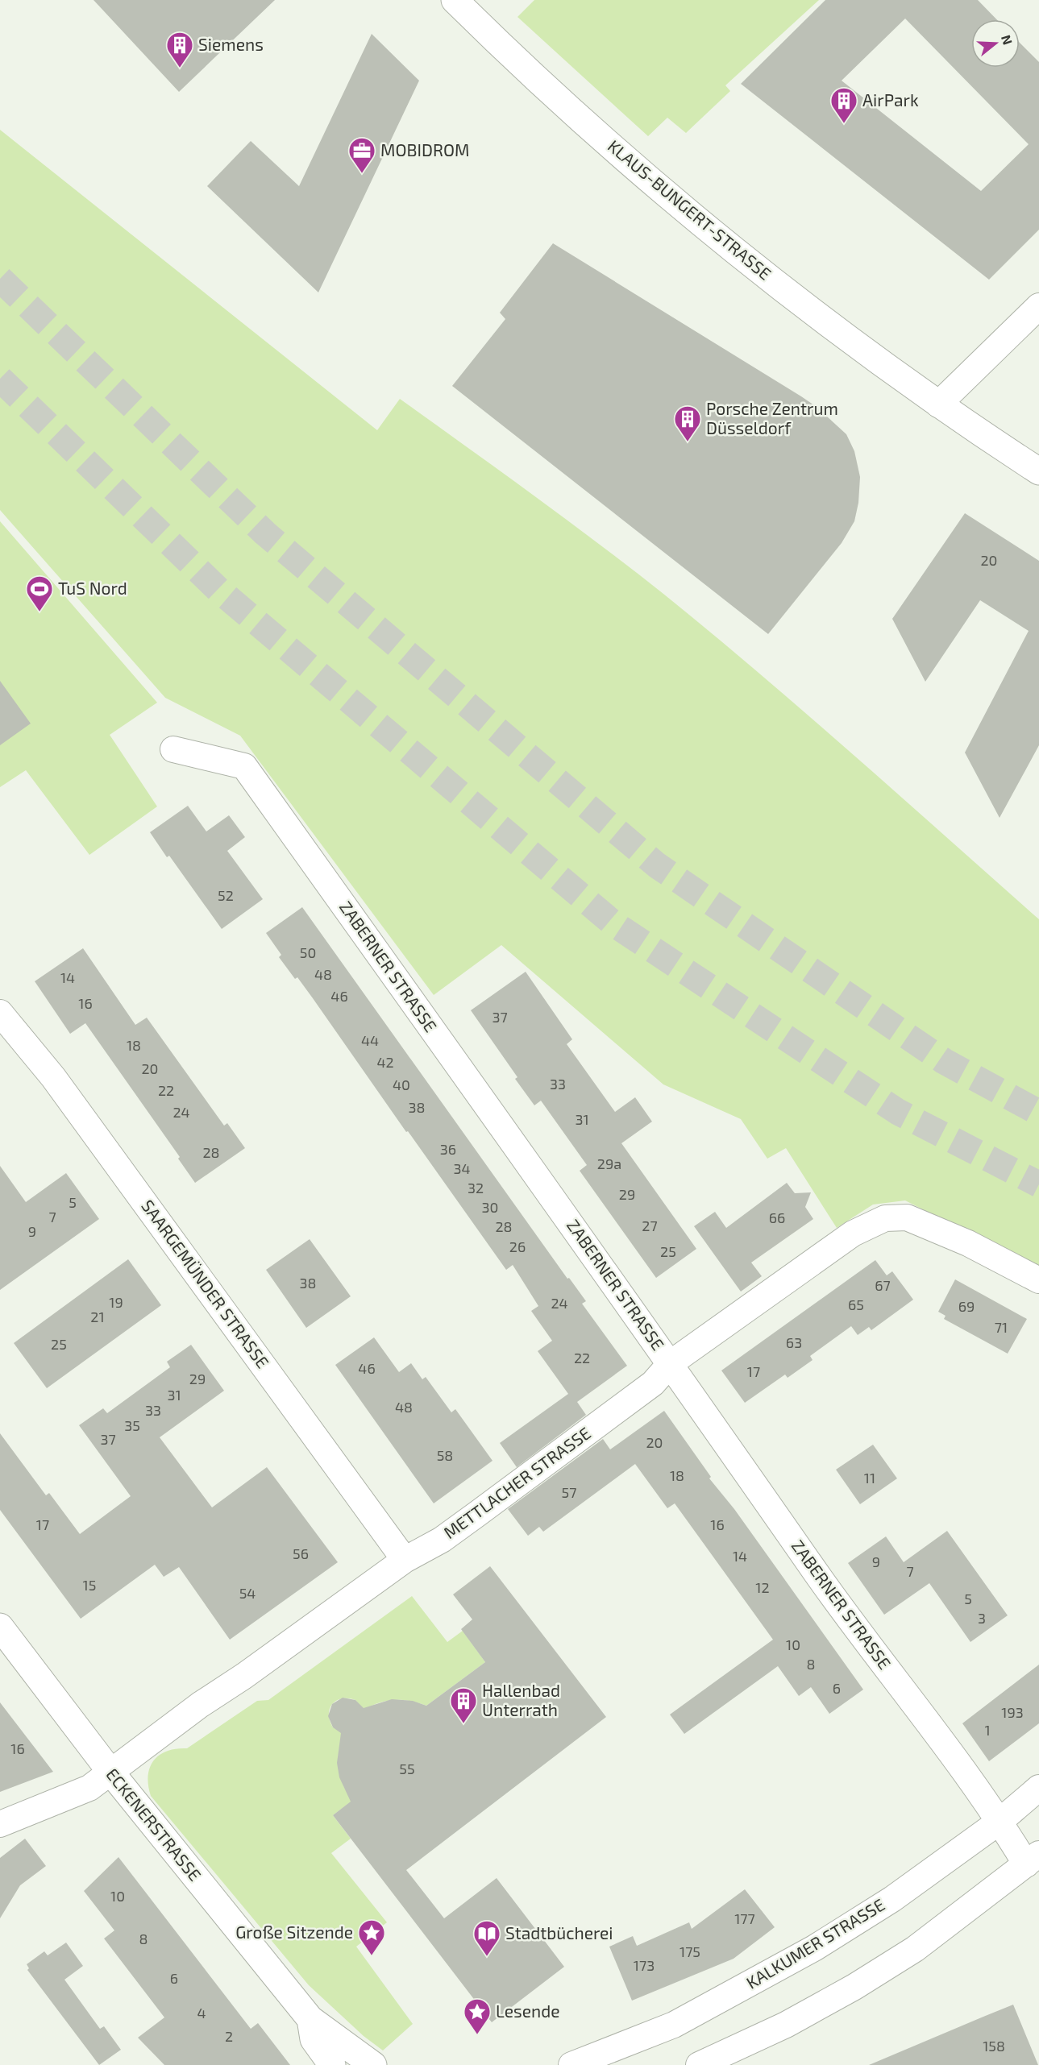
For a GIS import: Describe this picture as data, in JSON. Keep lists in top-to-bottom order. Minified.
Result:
{"streets":{"street":["KLAUS-BUNGERT-STRASSE","ZABERNER STRASSE","SAARGEMÜNDER STRASSE","METTLACHER STRASSE","ECKENERSTRASSE","KALKUMER STRASSE"]},"crossings":[["ZABERNER STRASSE","METTLACHER STRASSE"],["ZABERNER STRASSE","KALKUMER STRASSE"],["SAARGEMÜNDER STRASSE","METTLACHER STRASSE"],["METTLACHER STRASSE","ECKENERSTRASSE"]],"places":{"building":["Siemens","AirPark","Porsche Zentrum Düsseldorf","Hallenbad Unterrath"],"office":["MOBIDROM"],"sports":["TuS Nord"],"place":["Große Sitzende","Lesende"],"library":["Stadtbücherei"]},"house_numbers":["20","52","50","48","14","46","16","37","44","18","42","20","33","40","22","38","24","31","36","28","29a","34","32","29","5","30","7","66","27","28","9","26","25","38","67","19","24","65","69","21","71","63","25","22","46","17","29","31","48","33","35","37","20","58","18","11","57","17","16","56","14","9","7","15","12","54","5","3","10","8","6","193","1","16","55","10","177","8","175","173","6","4","2","158"],"north":"right"}
